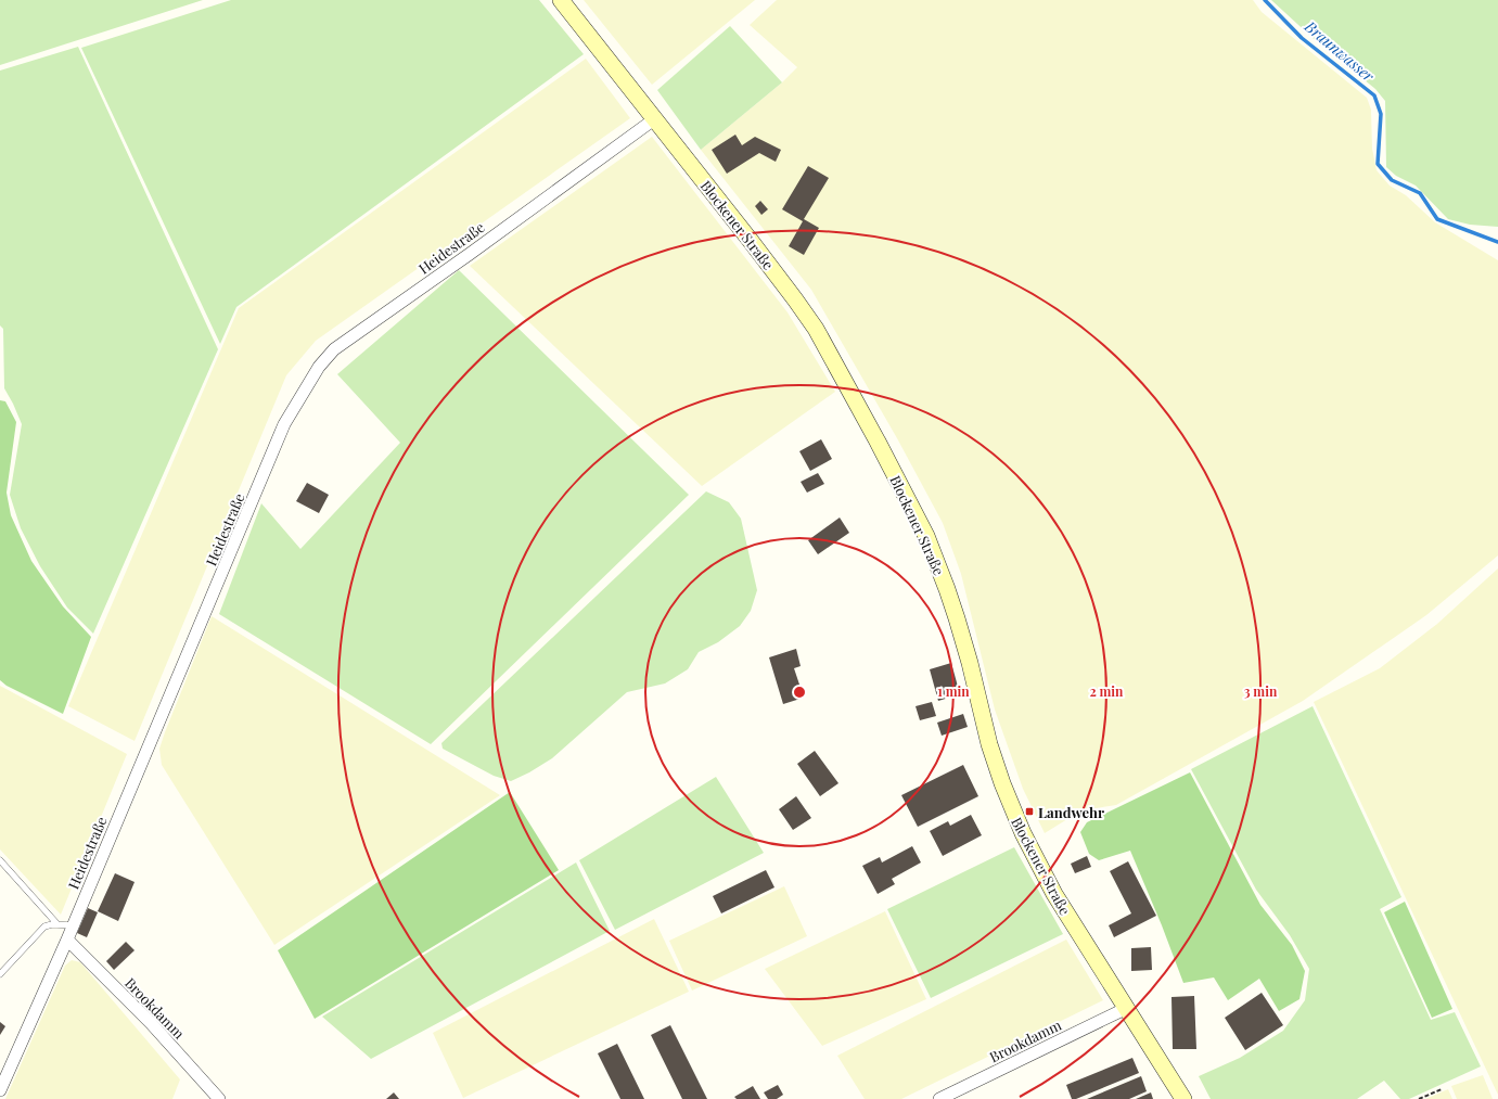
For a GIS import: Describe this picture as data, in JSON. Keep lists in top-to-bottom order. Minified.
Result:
{"streets":{"street":["Blockener Straße","Heidestraße","Brookdamm"]},"crossings":[["Blockener Straße","Heidestraße"],["Blockener Straße","Brookdamm"],["Heidestraße","Brookdamm"]],"water":["Braunwasser"],"places":{"transit":["Landwehr"]},"rings":["1 min","2 min","3 min"]}
